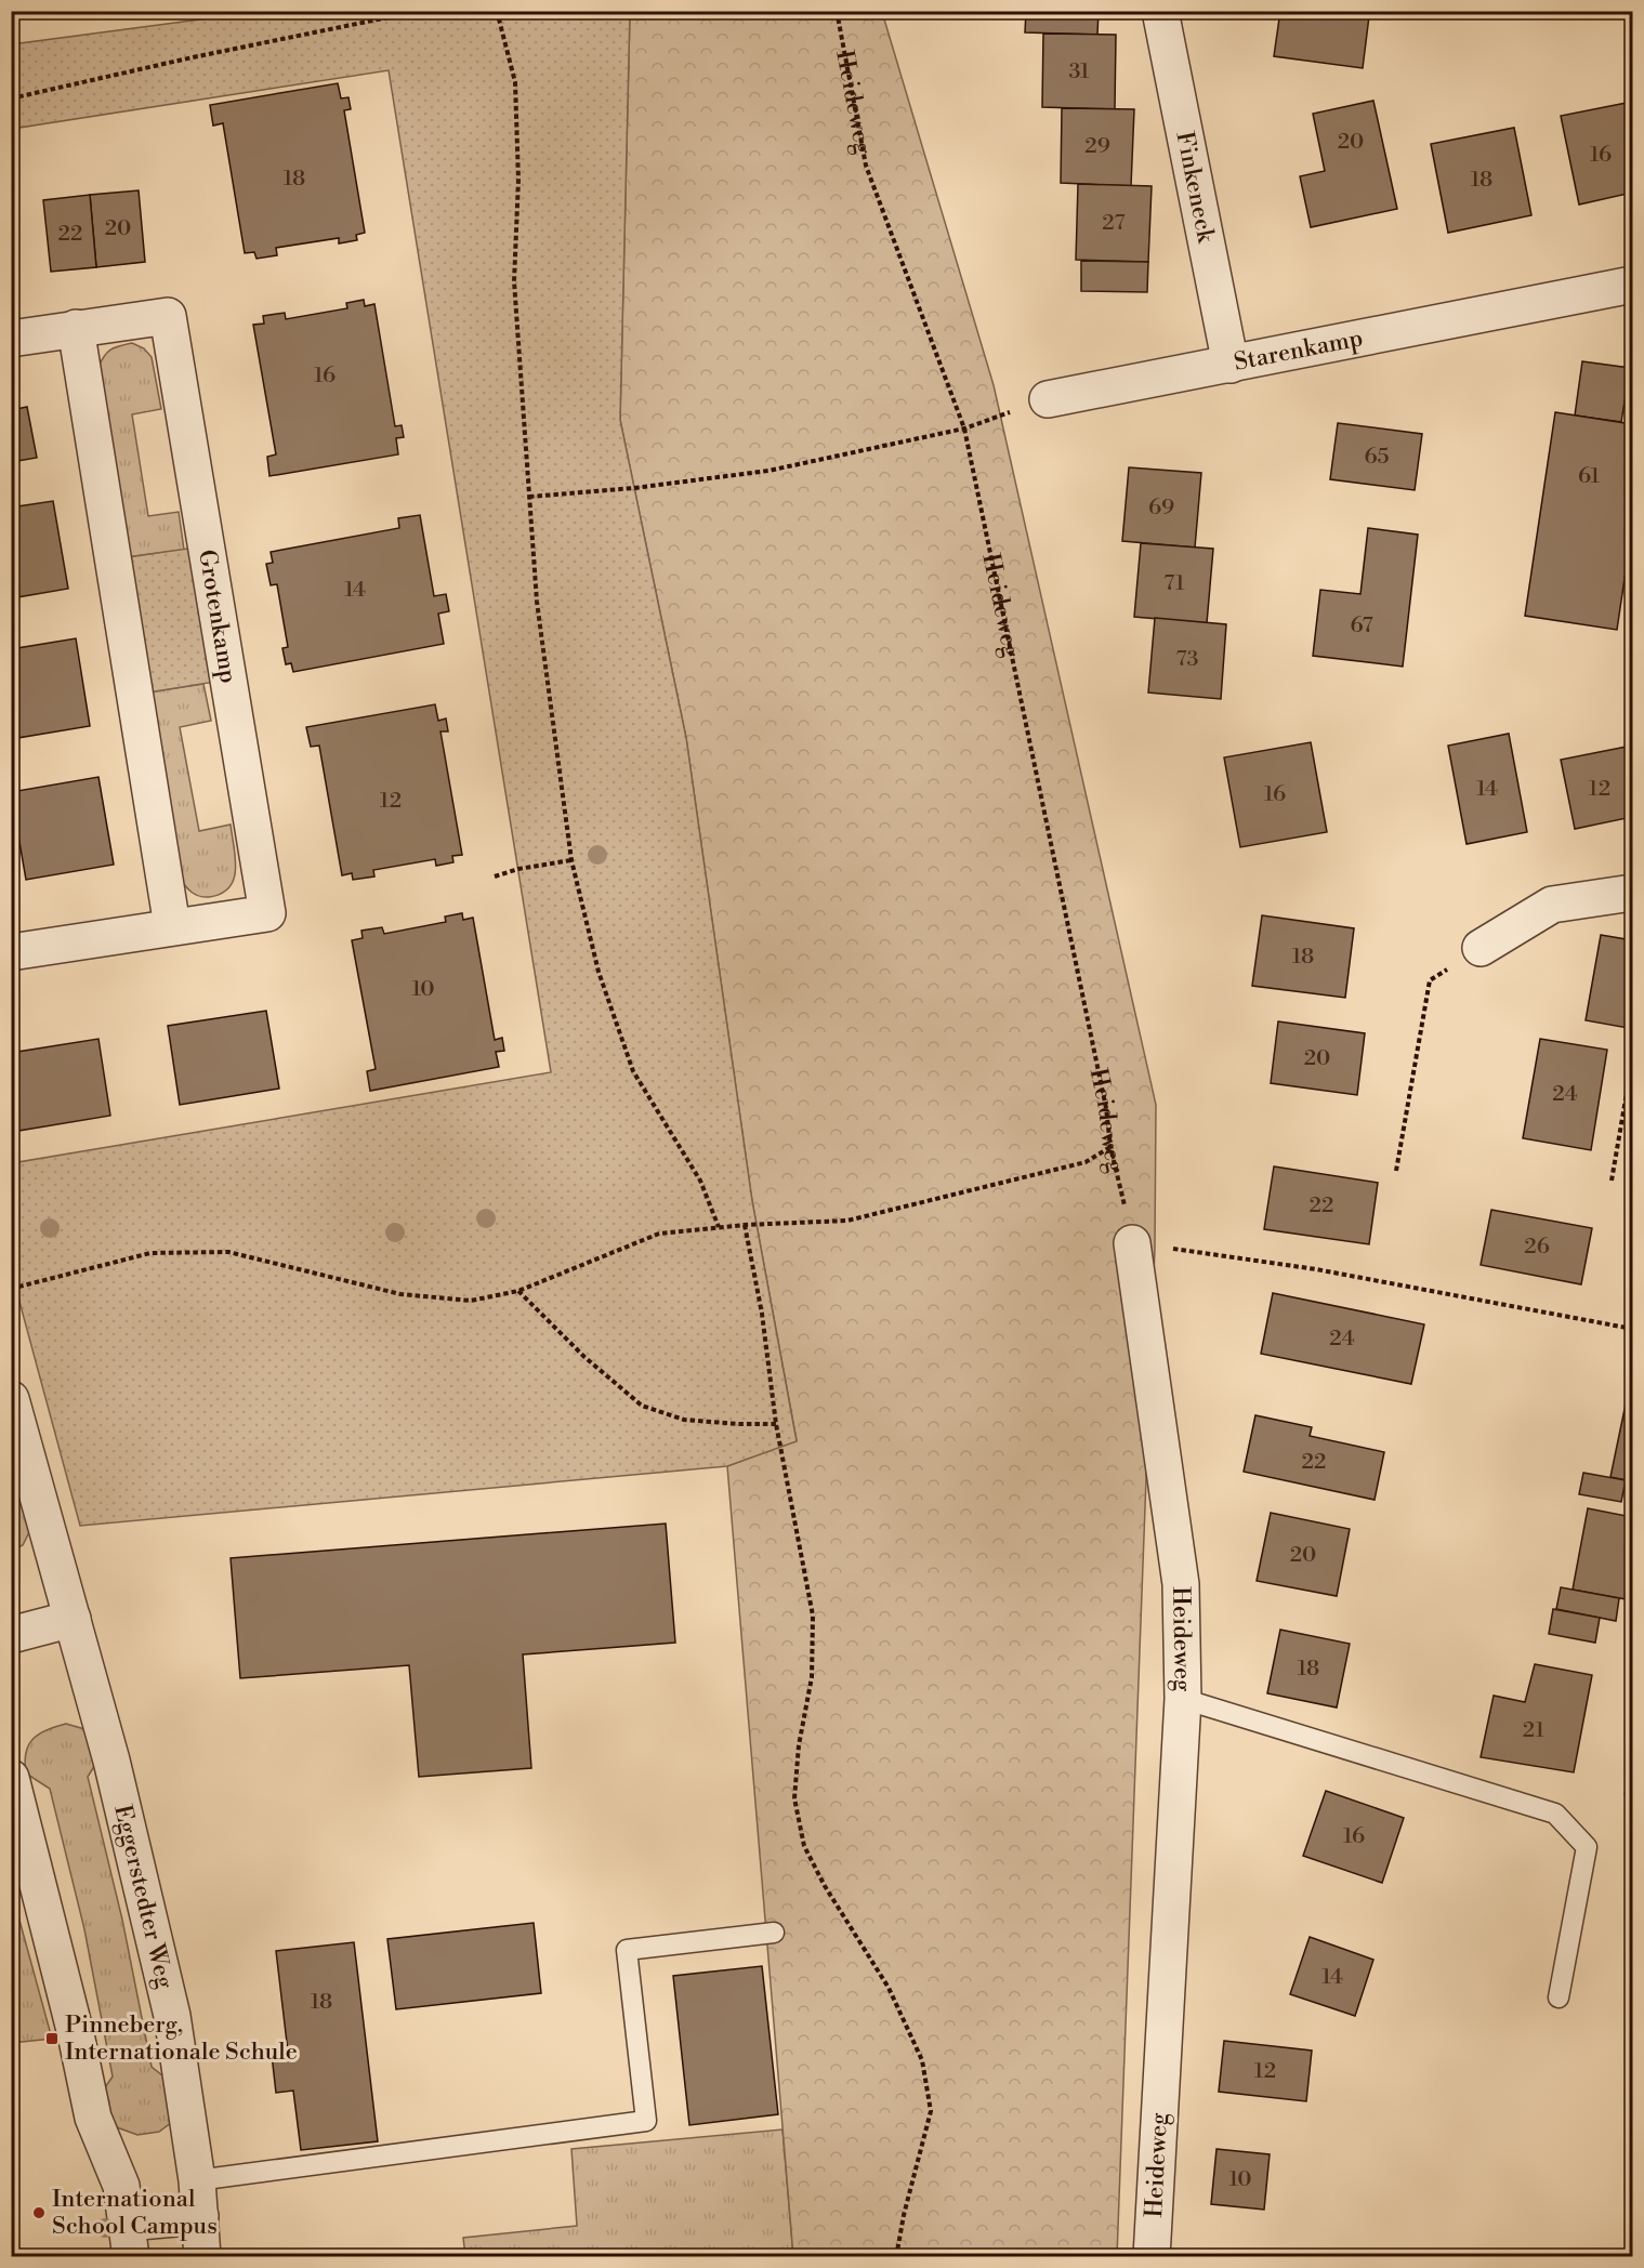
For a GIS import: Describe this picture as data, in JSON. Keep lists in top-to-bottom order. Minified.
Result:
{"streets":{"street":["Heideweg","Finkeneck","Starenkamp","Grotenkamp","Eggerstedter Weg"]},"crossings":[["Finkeneck","Starenkamp"]],"places":{"transit":["Pinneberg, Internationale Schule"],"other":["International School Campus"]},"house_numbers":["31","20","29","16","18","18","27","20","22","16","65","61","69","71","14","67","73","14","12","16","12","18","10","20","24","22","26","24","22","20","18","21","16","14","18","12","10"]}
